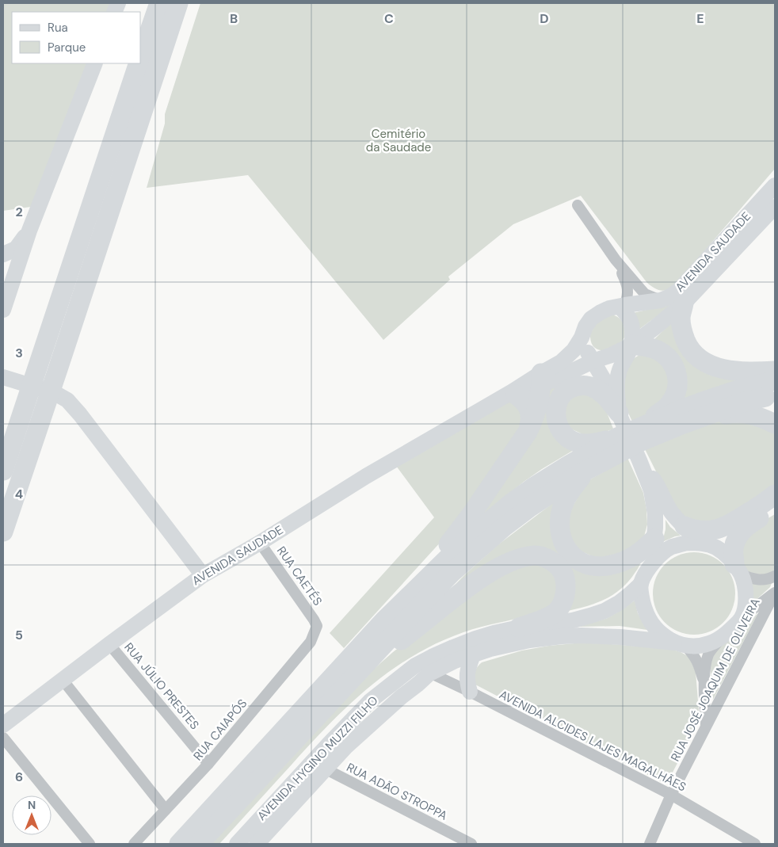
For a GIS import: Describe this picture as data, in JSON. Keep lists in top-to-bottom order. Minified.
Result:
{"streets":{"main road":["AVENIDA SAUDADE","AVENIDA HYGINO MUZZI FILHO"],"street":["RUA CAETÉS","RUA JOSÉ JOAQUIM DE OLIVEIRA","RUA JÚLIO PRESTES","RUA CAIAPÓS","AVENIDA ALCIDES LAJES MAGALHÃES","RUA ADÃO STROPPA"]},"crossings":[["AVENIDA SAUDADE","RUA CAETÉS"],["AVENIDA SAUDADE","RUA JÚLIO PRESTES"],["RUA CAETÉS","RUA CAIAPÓS"],["RUA JOSÉ JOAQUIM DE OLIVEIRA","AVENIDA ALCIDES LAJES MAGALHÃES"],["RUA JÚLIO PRESTES","RUA CAIAPÓS"],["AVENIDA ALCIDES LAJES MAGALHÃES","AVENIDA HYGINO MUZZI FILHO"],["AVENIDA HYGINO MUZZI FILHO","RUA ADÃO STROPPA"]],"parks":["Cemitério da Saudade"],"legend":["Rua","Parque"],"north":"top","grid":{"columns":["B","C","D","E"],"rows":["2","3","4","5","6"]}}
